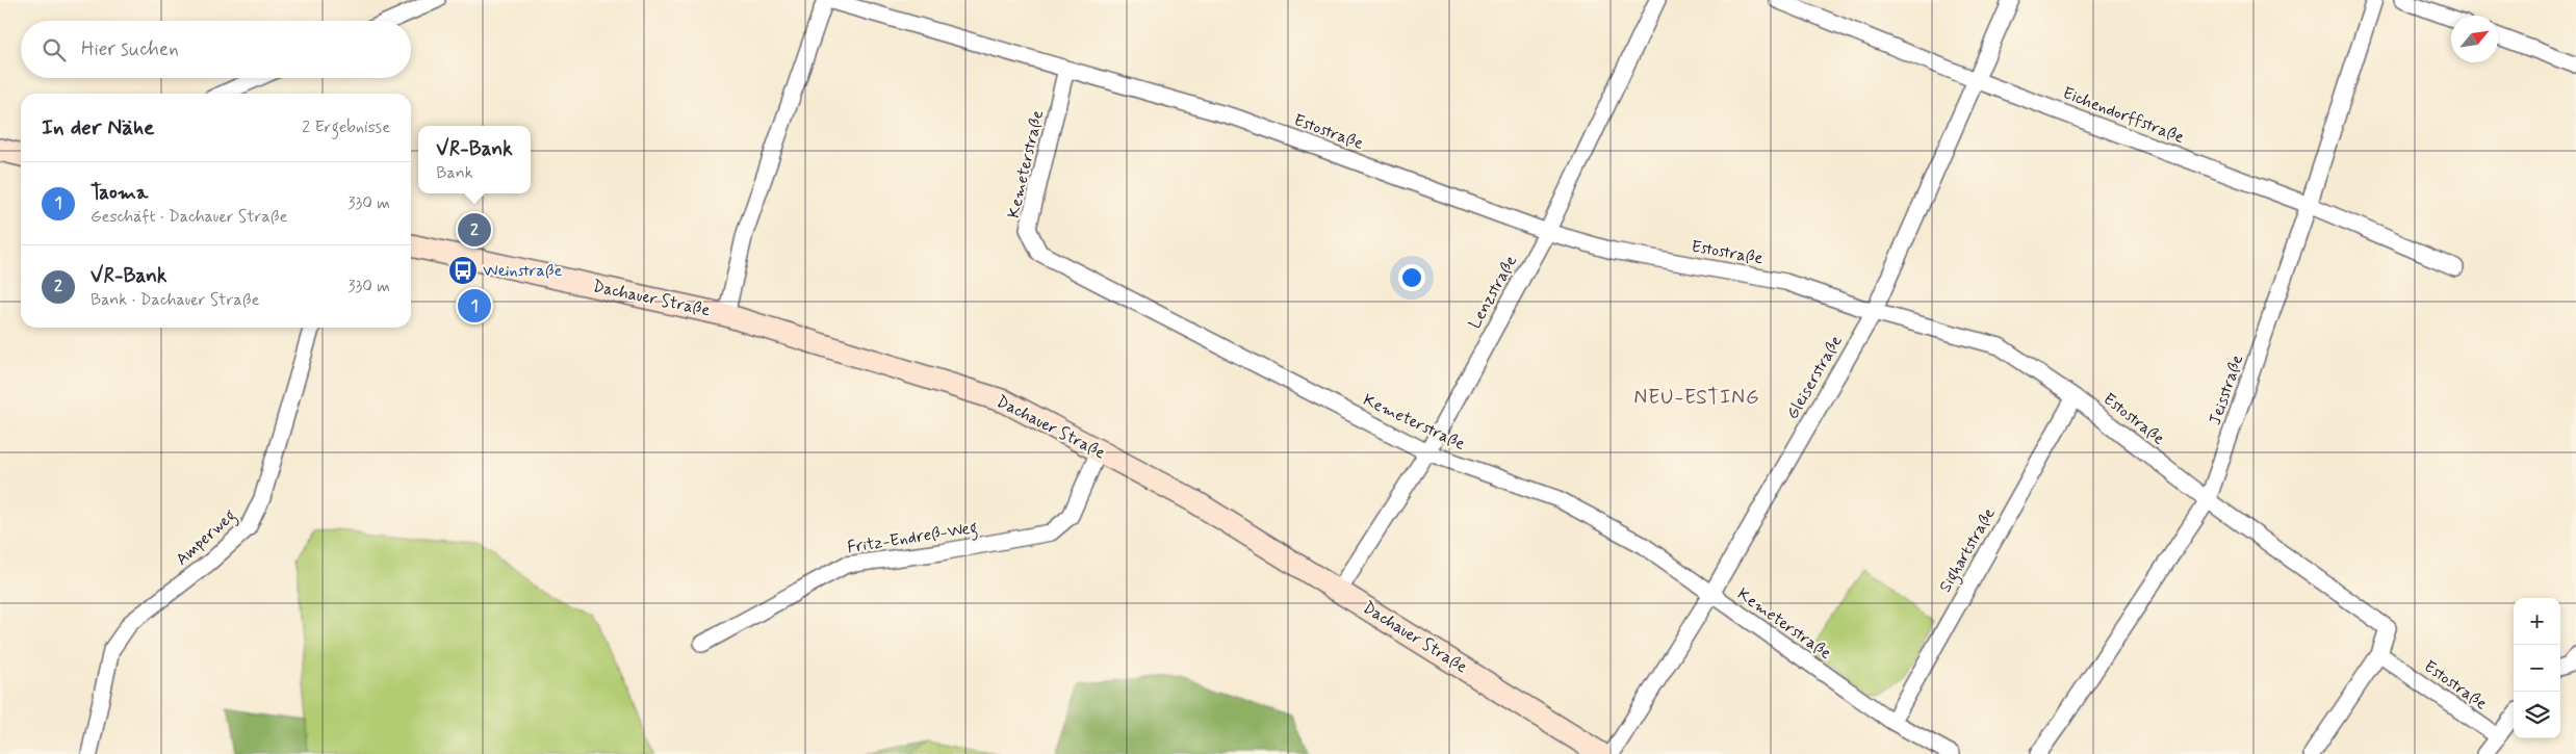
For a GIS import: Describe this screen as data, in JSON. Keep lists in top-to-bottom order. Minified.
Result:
{"streets":{"street":["Eichendorffstraße","Estostraße","Kemeterstraße","Lenzstraße","Dachauer Straße","Gleiserstraße","Jeisstraße","Amperweg","Fritz-Endreß-Weg","Sighartstraße"]},"crossings":[["Eichendorffstraße","Gleiserstraße"],["Eichendorffstraße","Jeisstraße"],["Estostraße","Kemeterstraße"],["Estostraße","Lenzstraße"],["Estostraße","Gleiserstraße"],["Estostraße","Jeisstraße"],["Estostraße","Sighartstraße"],["Kemeterstraße","Lenzstraße"],["Kemeterstraße","Gleiserstraße"],["Kemeterstraße","Sighartstraße"],["Lenzstraße","Dachauer Straße"],["Dachauer Straße","Fritz-Endreß-Weg"]],"districts":["NEU-ESTING"],"places":{"bus stop":["Weinstraße"]},"north":"top right","page":{"search":"Hier suchen","heading":["In der Nähe","2 Ergebnisse"],"popup":["VR-Bank","Bank"],"list":[{"mark":"1","name":"Taoma","note":"Geschäft · Dachauer Straße","value":"330 m"},{"mark":"2","name":"VR-Bank","note":"Bank · Dachauer Straße","value":"330 m"}],"pins":["2","1"],"map_buttons":["+","−"]}}
